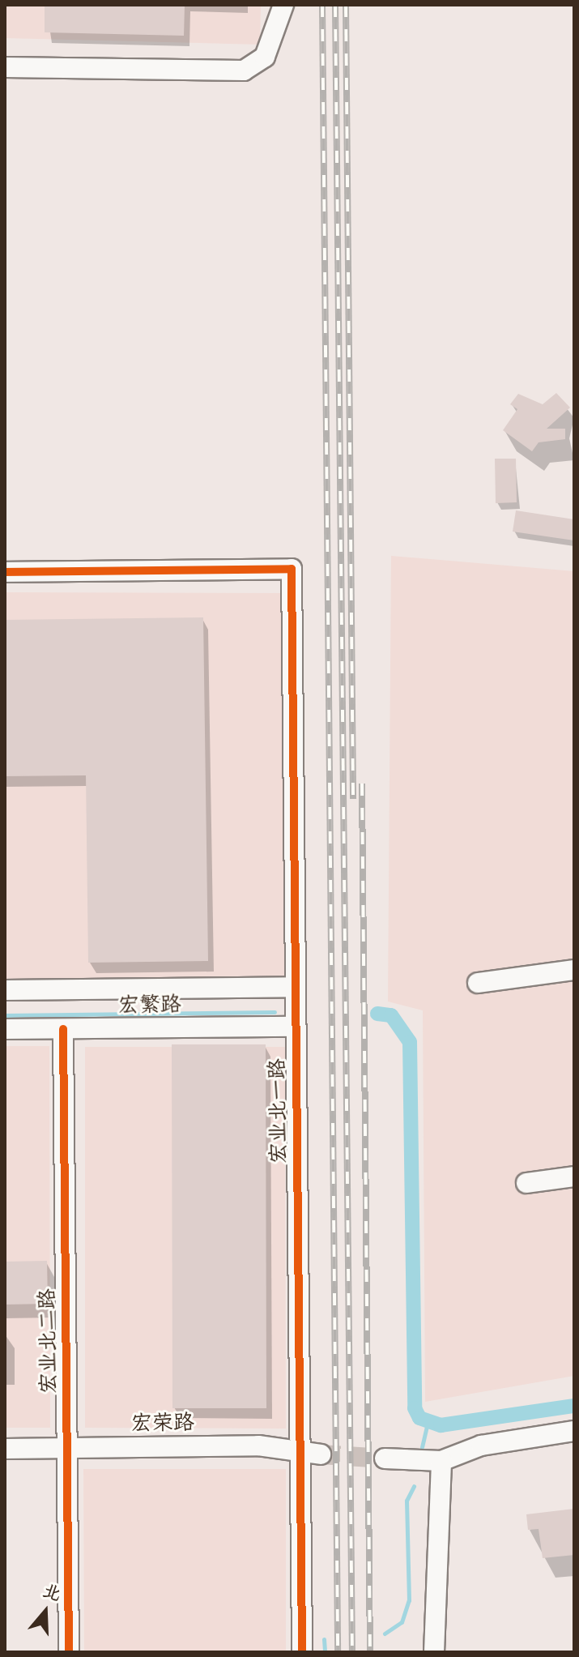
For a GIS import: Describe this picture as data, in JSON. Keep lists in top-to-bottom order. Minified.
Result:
{"streets":{"street":["宏繁路","宏业北一路","宏业北二路","宏荣路"]},"crossings":[["宏繁路","宏业北一路"],["宏繁路","宏业北二路"],["宏业北一路","宏荣路"],["宏业北二路","宏荣路"]],"north":"top"}
